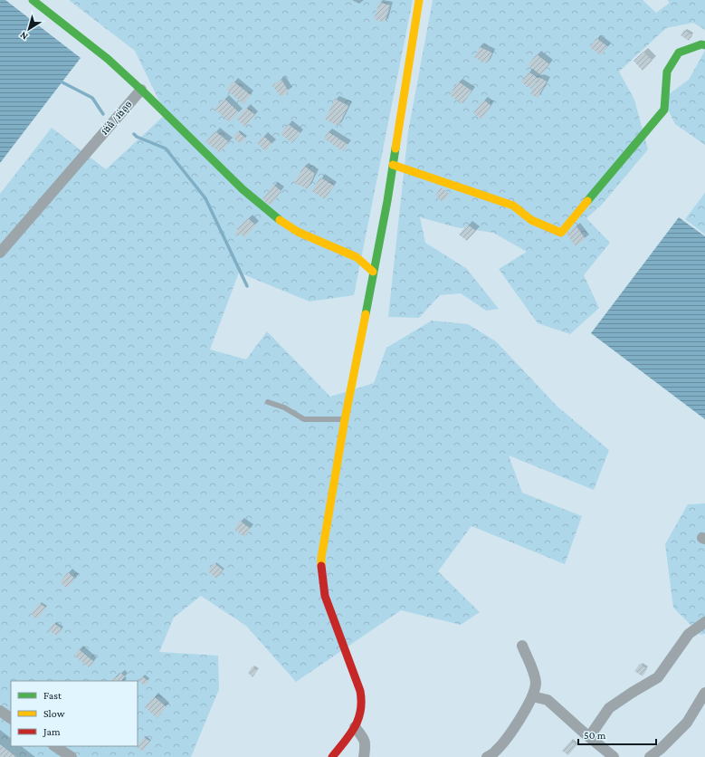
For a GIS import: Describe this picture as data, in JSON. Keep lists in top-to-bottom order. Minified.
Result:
{"streets":{"street":["វង់ធំ / វង់តូច"]},"legend":["Fast","Slow","Jam"],"scale_bar":"50 m","north":"bottom left"}
